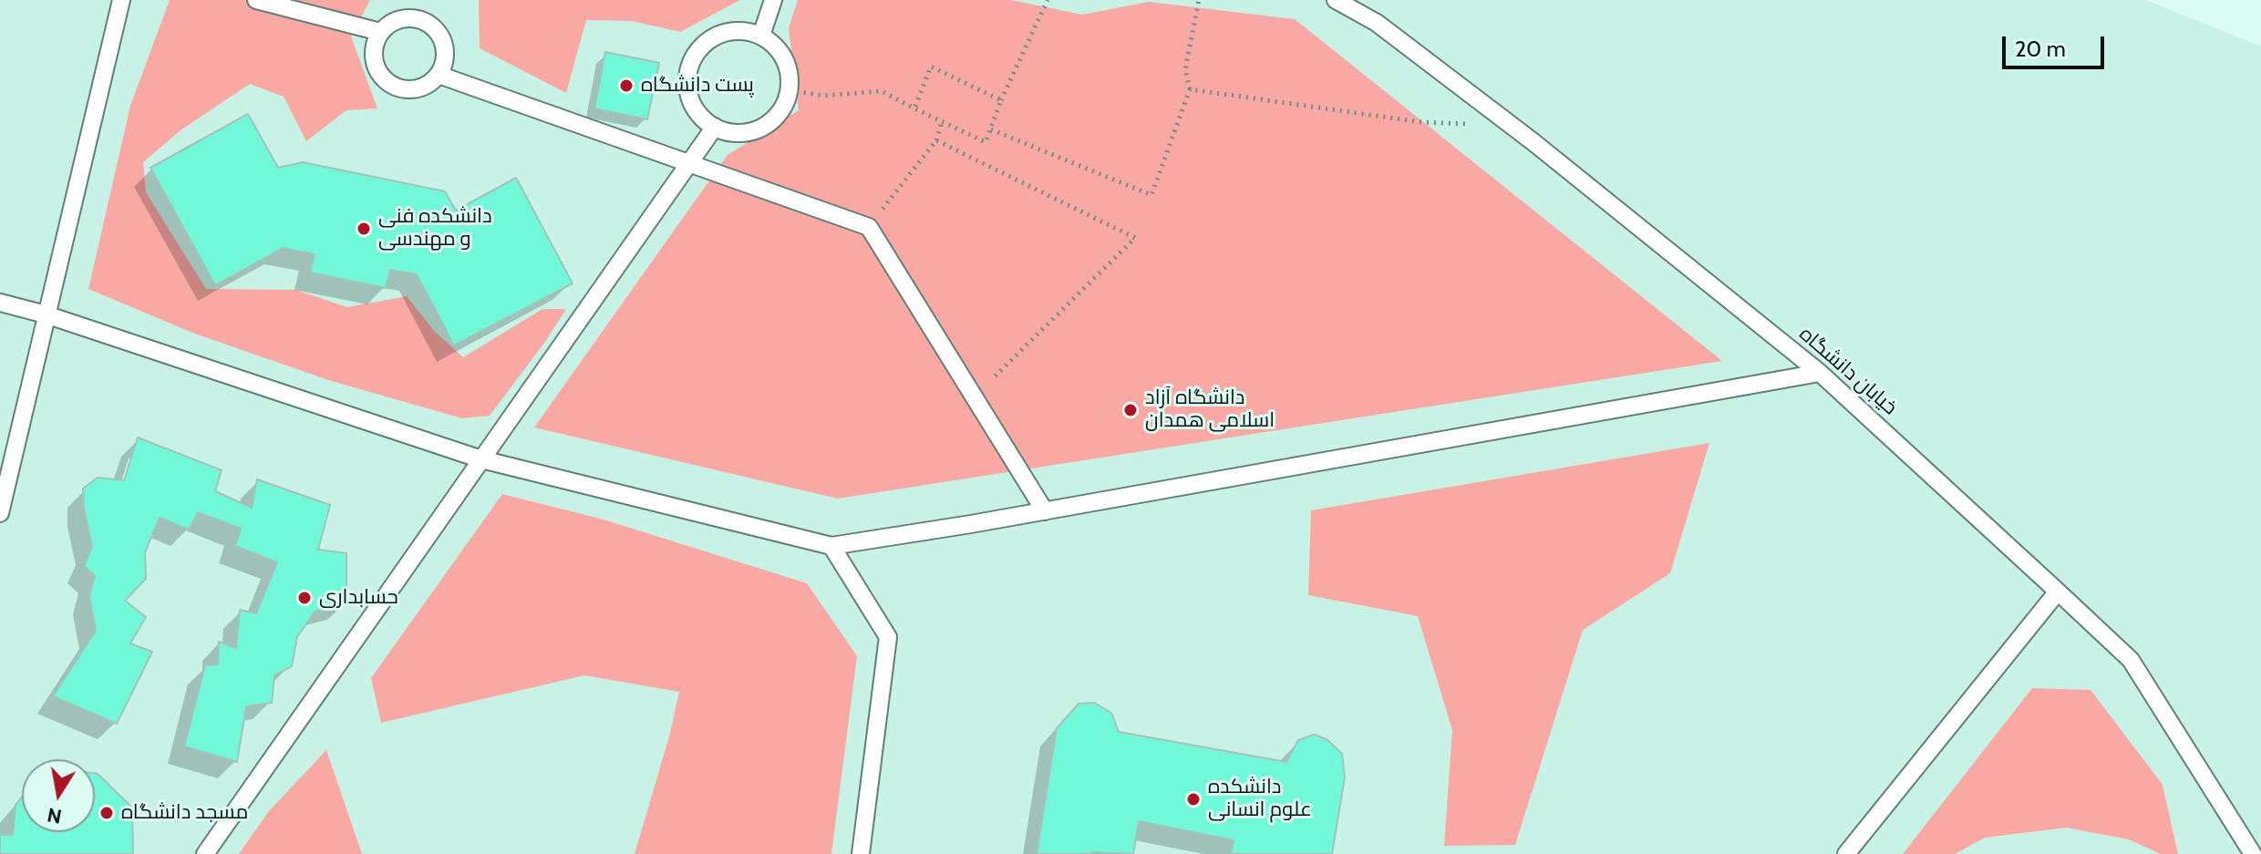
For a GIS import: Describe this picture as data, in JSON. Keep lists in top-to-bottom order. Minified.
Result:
{"streets":{"lane":["خیابان دانشگاه"]},"places":["پست دانشگاه","دانشکده فنی و مهندسی","دانشگاه آزاد اسلامی همدان","حسابداری","دانشکده علوم انسانی","مسجد دانشگاه"],"scale_bar":"20 m","north":"bottom"}
